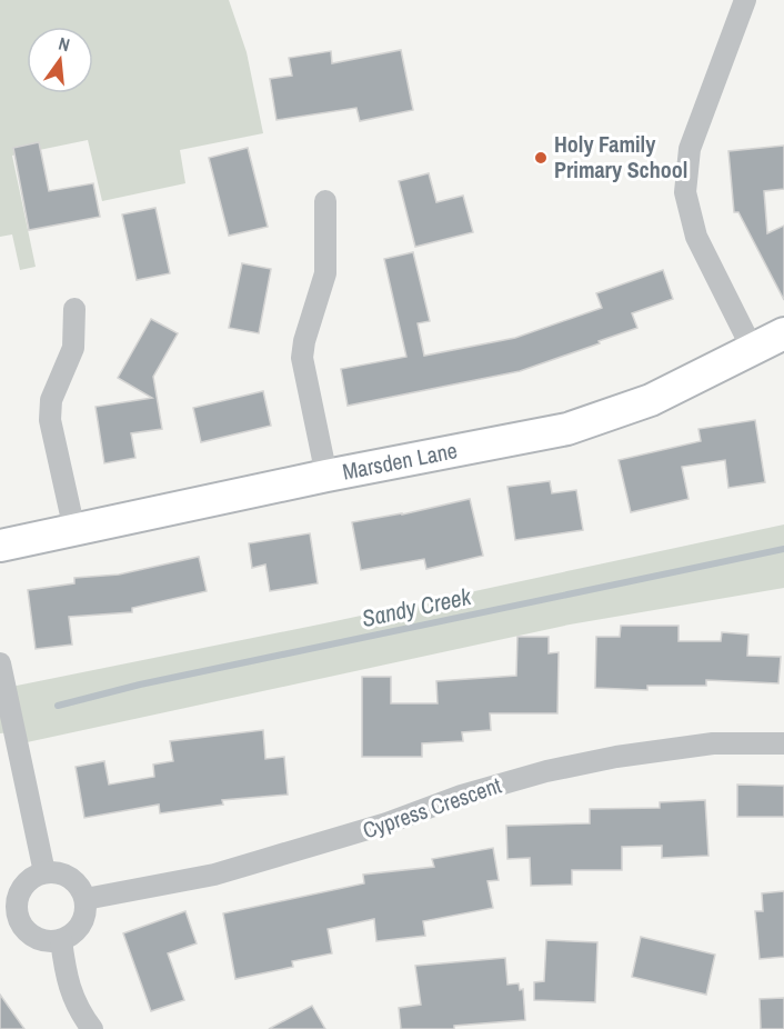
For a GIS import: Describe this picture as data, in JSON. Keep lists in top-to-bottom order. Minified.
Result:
{"streets":{"main road":["Marsden Lane"],"street":["Cypress Crescent"]},"water":["Sandy Creek"],"places":["Holy Family Primary School"],"north":"top"}
